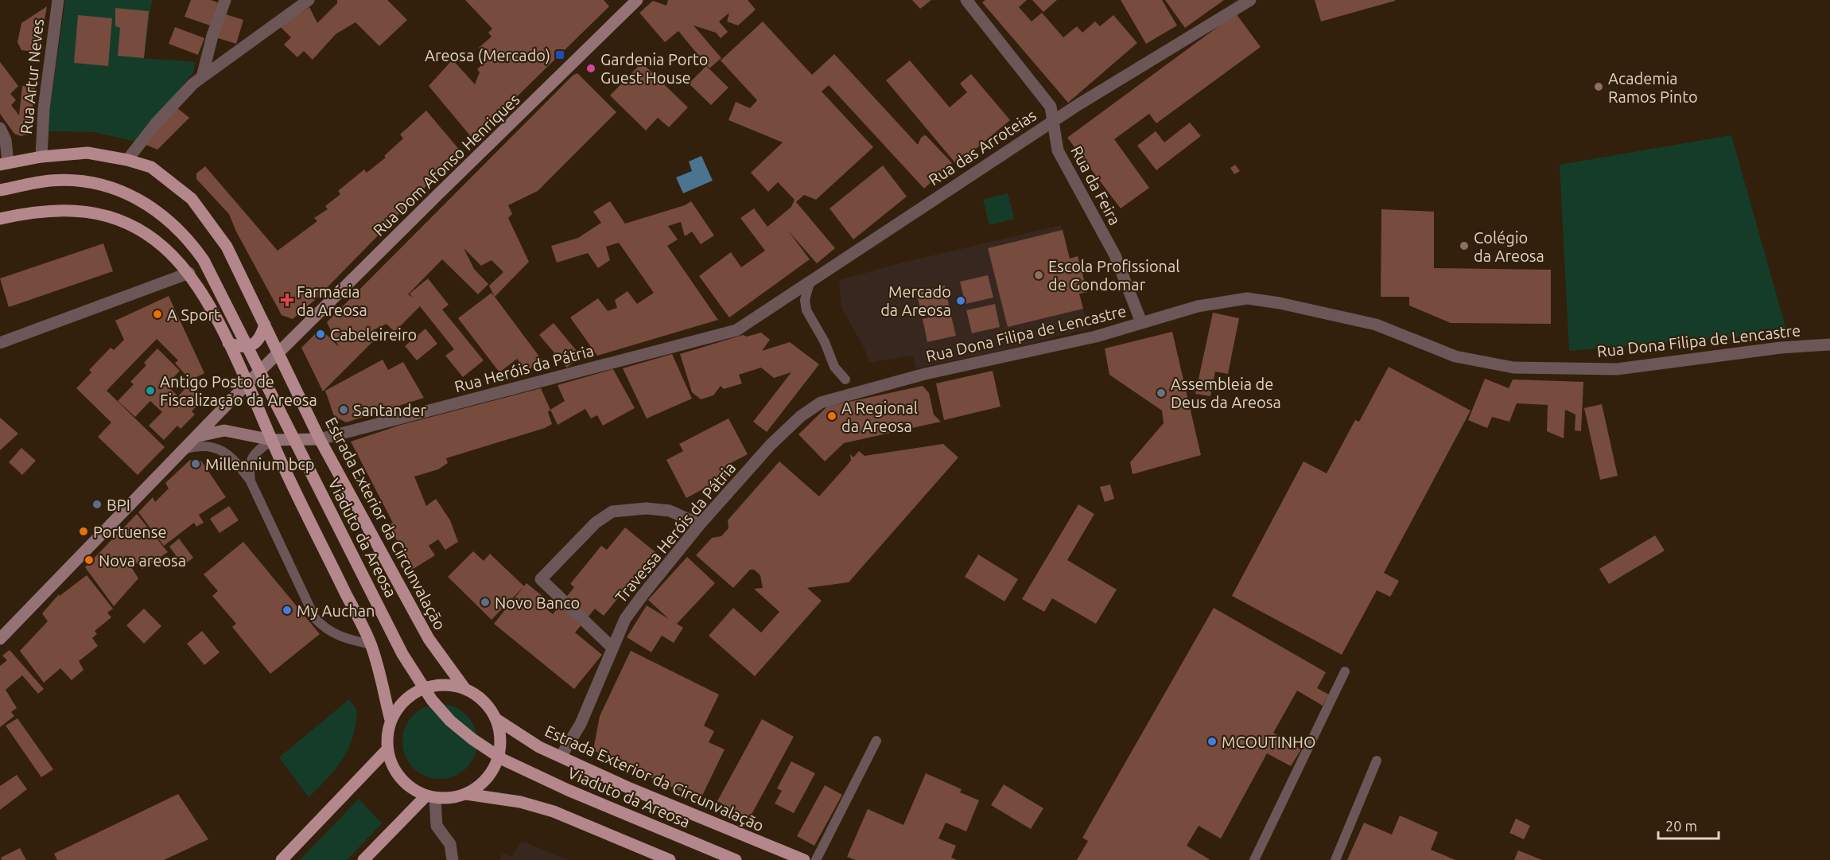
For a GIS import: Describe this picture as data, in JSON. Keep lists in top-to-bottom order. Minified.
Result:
{"streets":{"main road":["Rua Dom Afonso Henriques","Estrada Exterior da Circunvalação","Viaduto da Areosa"],"street":["Rua Artur Neves","Rua das Arroteias","Rua da Feira","Rua Dona Filipa de Lencastre","Rua Heróis da Pátria","Travessa Heróis da Pátria"]},"crossings":[["Rua Artur Neves","Estrada Exterior da Circunvalação"],["Rua das Arroteias","Rua da Feira"],["Rua das Arroteias","Rua Heróis da Pátria"],["Rua Dom Afonso Henriques","Estrada Exterior da Circunvalação"],["Rua da Feira","Rua Dona Filipa de Lencastre"],["Rua Dona Filipa de Lencastre","Travessa Heróis da Pátria"],["Rua Heróis da Pátria","Estrada Exterior da Circunvalação"],["Estrada Exterior da Circunvalação","Travessa Heróis da Pátria"]],"places":{"transit":["Areosa (Mercado)"],"other":["Gardenia Porto Guest House","Academia Ramos Pinto","Colégio da Areosa","Escola Profissional de Gondomar","Mercado da Areosa","A Sport","Cabeleireiro","Antigo Posto de Fiscalização da Areosa","Assembleia de Deus da Areosa","Santander","A Regional da Areosa","Millennium bcp","BPI","Portuense","Nova areosa","Novo Banco","My Auchan","MCOUTINHO"],"health":["Farmácia da Areosa"]},"scale_bar":"20 m"}
